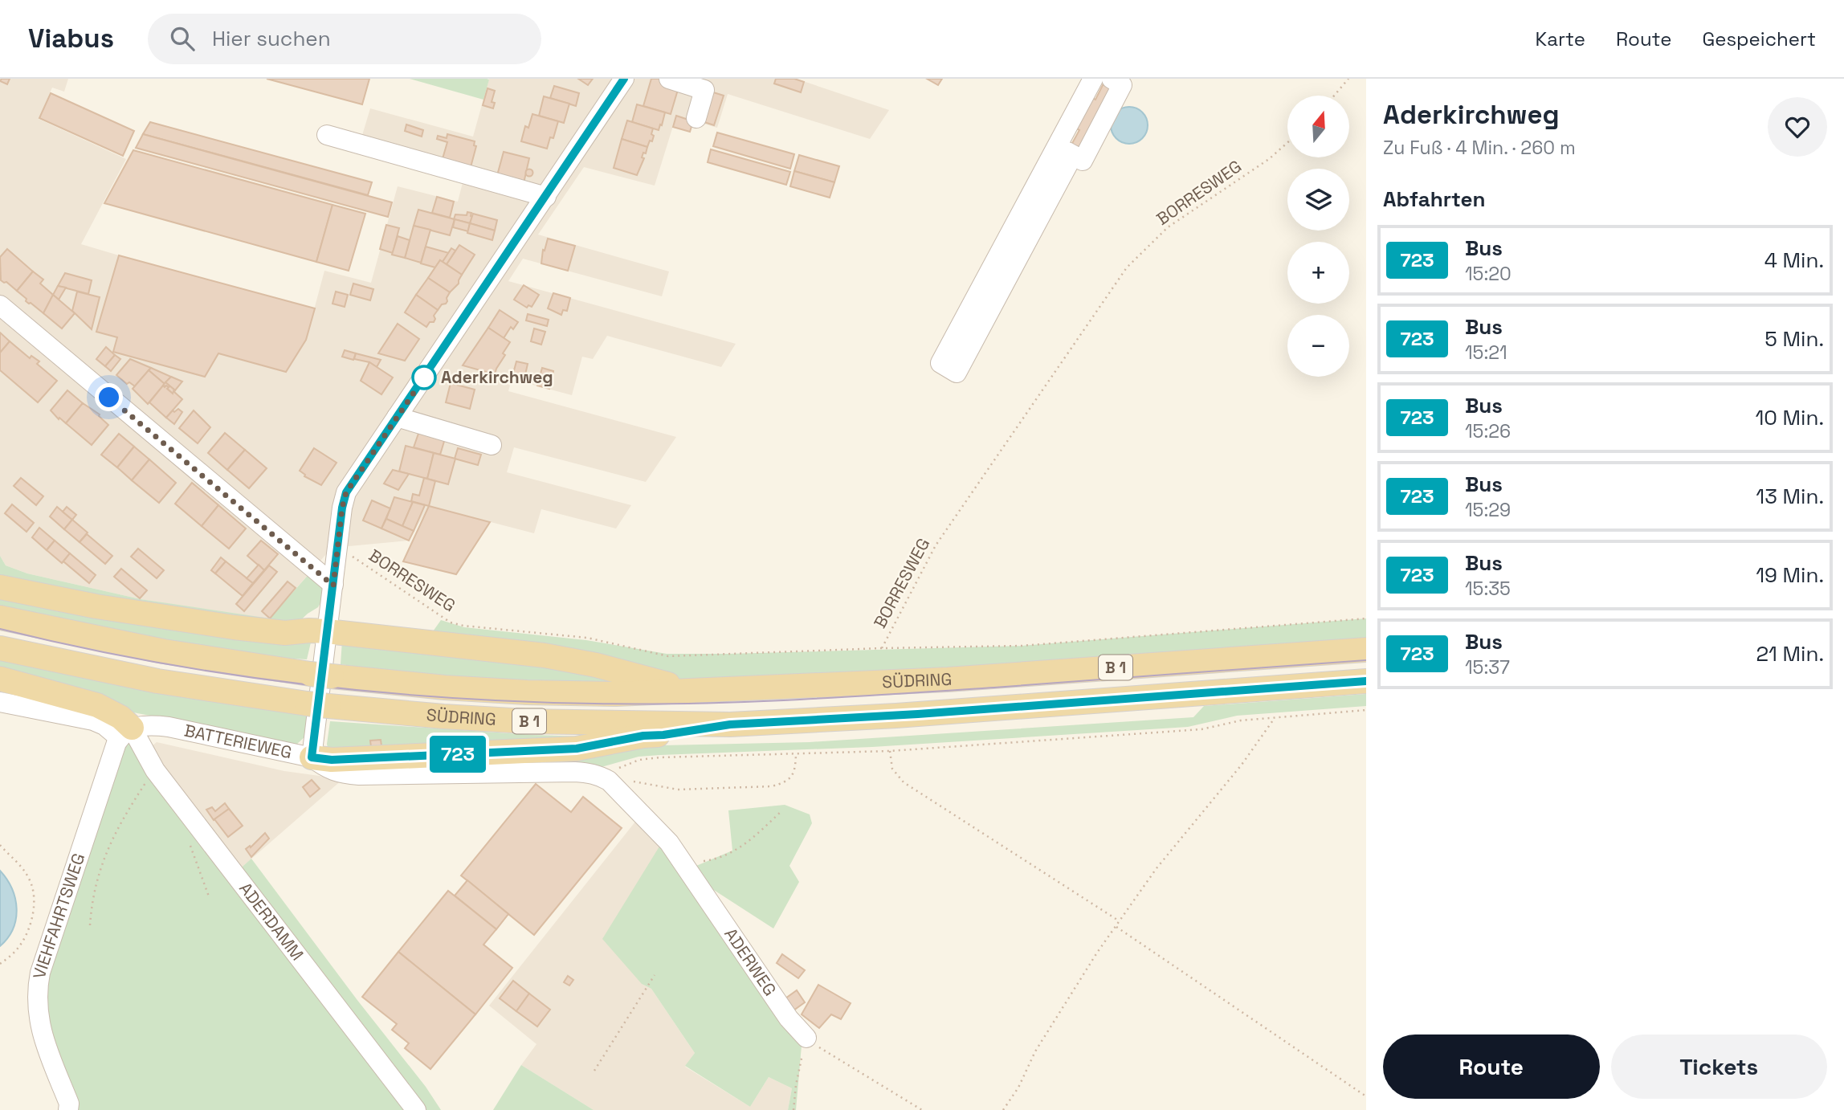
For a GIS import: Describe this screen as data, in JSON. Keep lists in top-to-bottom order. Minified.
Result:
{"streets":{"main road":["B 1","SÜDRING"],"street":["BATTERIEWEG","VIEHFAHRTSWEG","ADERDAMM","ADERWEG"],"path":["BORRESWEG"]},"crossings":[["BATTERIEWEG","VIEHFAHRTSWEG"],["BATTERIEWEG","ADERDAMM"],["BATTERIEWEG","ADERWEG"],["VIEHFAHRTSWEG","ADERDAMM"]],"places":["Aderkirchweg"],"lines":["bus line 723"],"north":"top","page":{"header":"Viabus","search":"Hier suchen","nav":["Karte","Route","Gespeichert"],"on_map":"723","heading":[["Aderkirchweg","Zu Fuß · 4 Min. · 260 m"],"Abfahrten"],"map_buttons":["+","−"],"list":[{"mark":"723","name":"Bus","note":"15:20","value":"4 Min."},{"mark":"723","name":"Bus","note":"15:21","value":"5 Min."},{"mark":"723","name":"Bus","note":"15:26","value":"10 Min."},{"mark":"723","name":"Bus","note":"15:29","value":"13 Min."},{"mark":"723","name":"Bus","note":"15:35","value":"19 Min."},{"mark":"723","name":"Bus","note":"15:37","value":"21 Min."}],"buttons":["Route","Tickets"]}}
